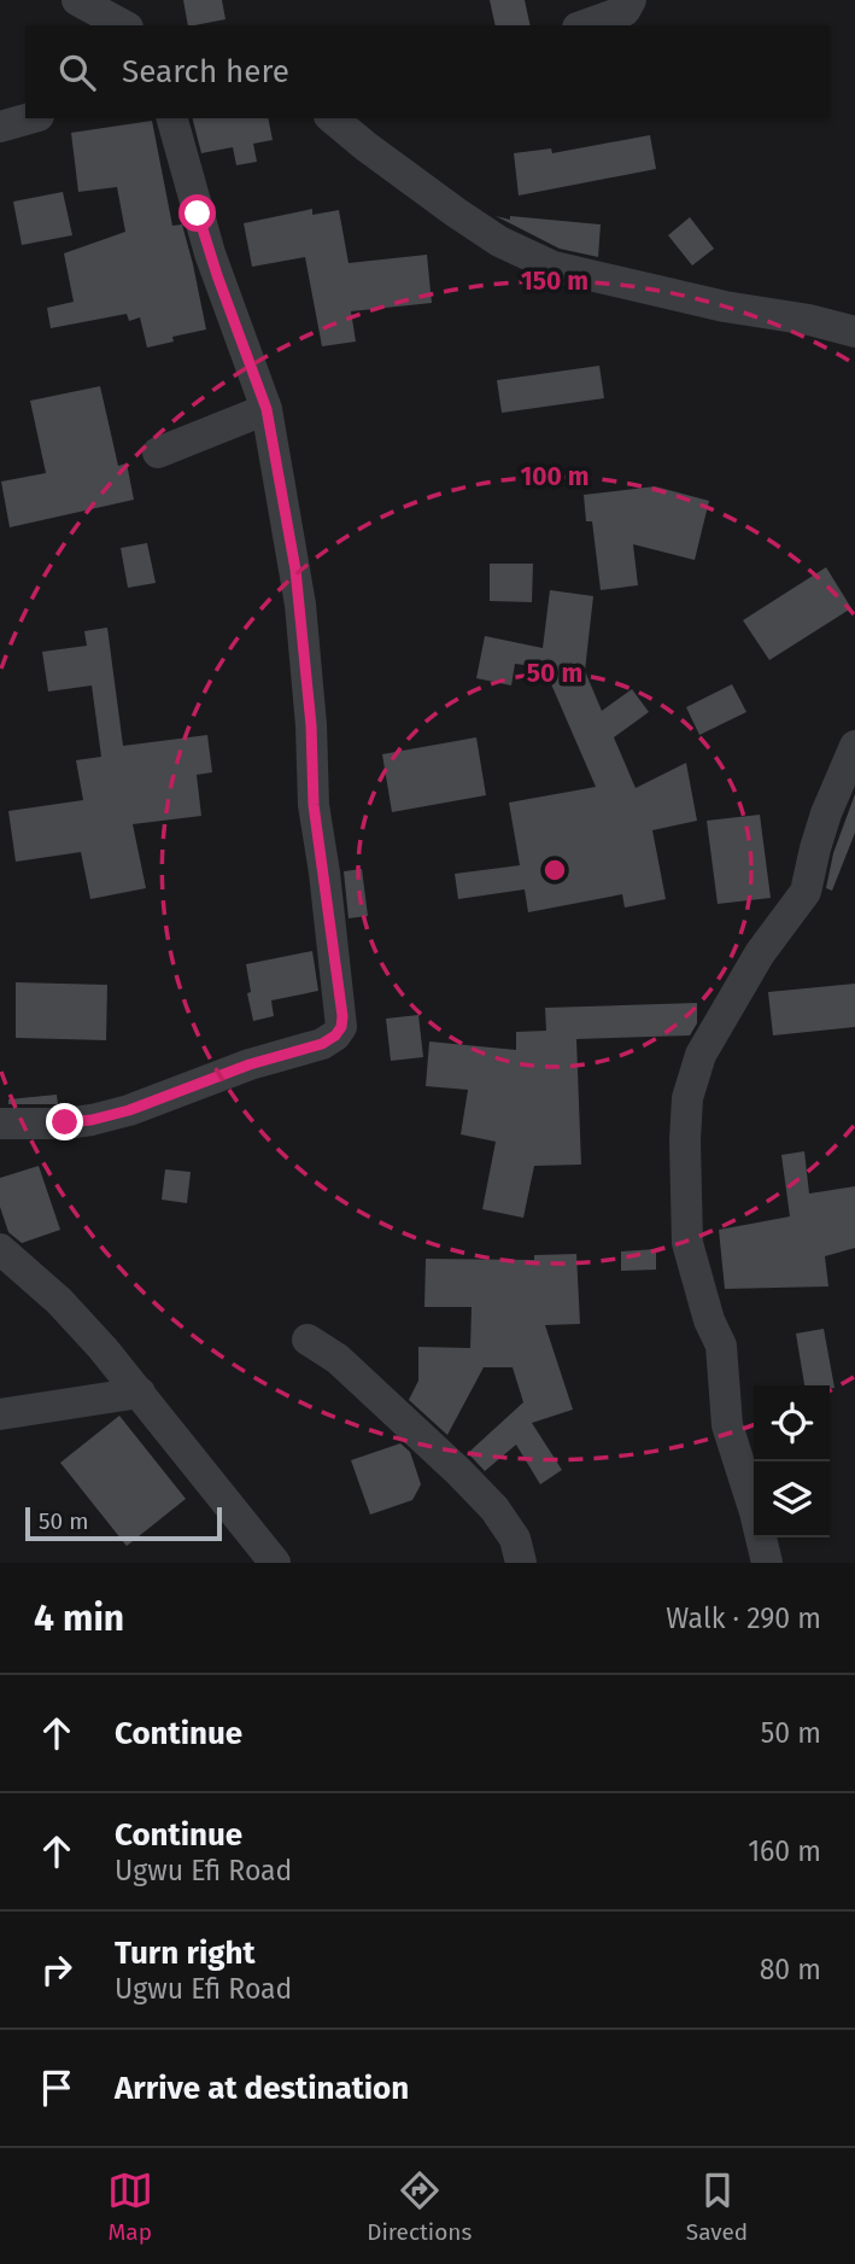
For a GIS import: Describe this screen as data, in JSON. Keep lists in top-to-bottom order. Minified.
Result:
{"scale_bar":"50 m","page":{"search":"Search here","scale":"50 m","heading":["4 min","Walk · 290 m"],"list":[["Continue","50 m"],["Continue","Ugwu Efi Road","160 m"],["Turn right","Ugwu Efi Road","80 m"],"Arrive at destination"],"nav":["Map","Directions","Saved"]},"rings":["150 m","100 m","50 m"]}
